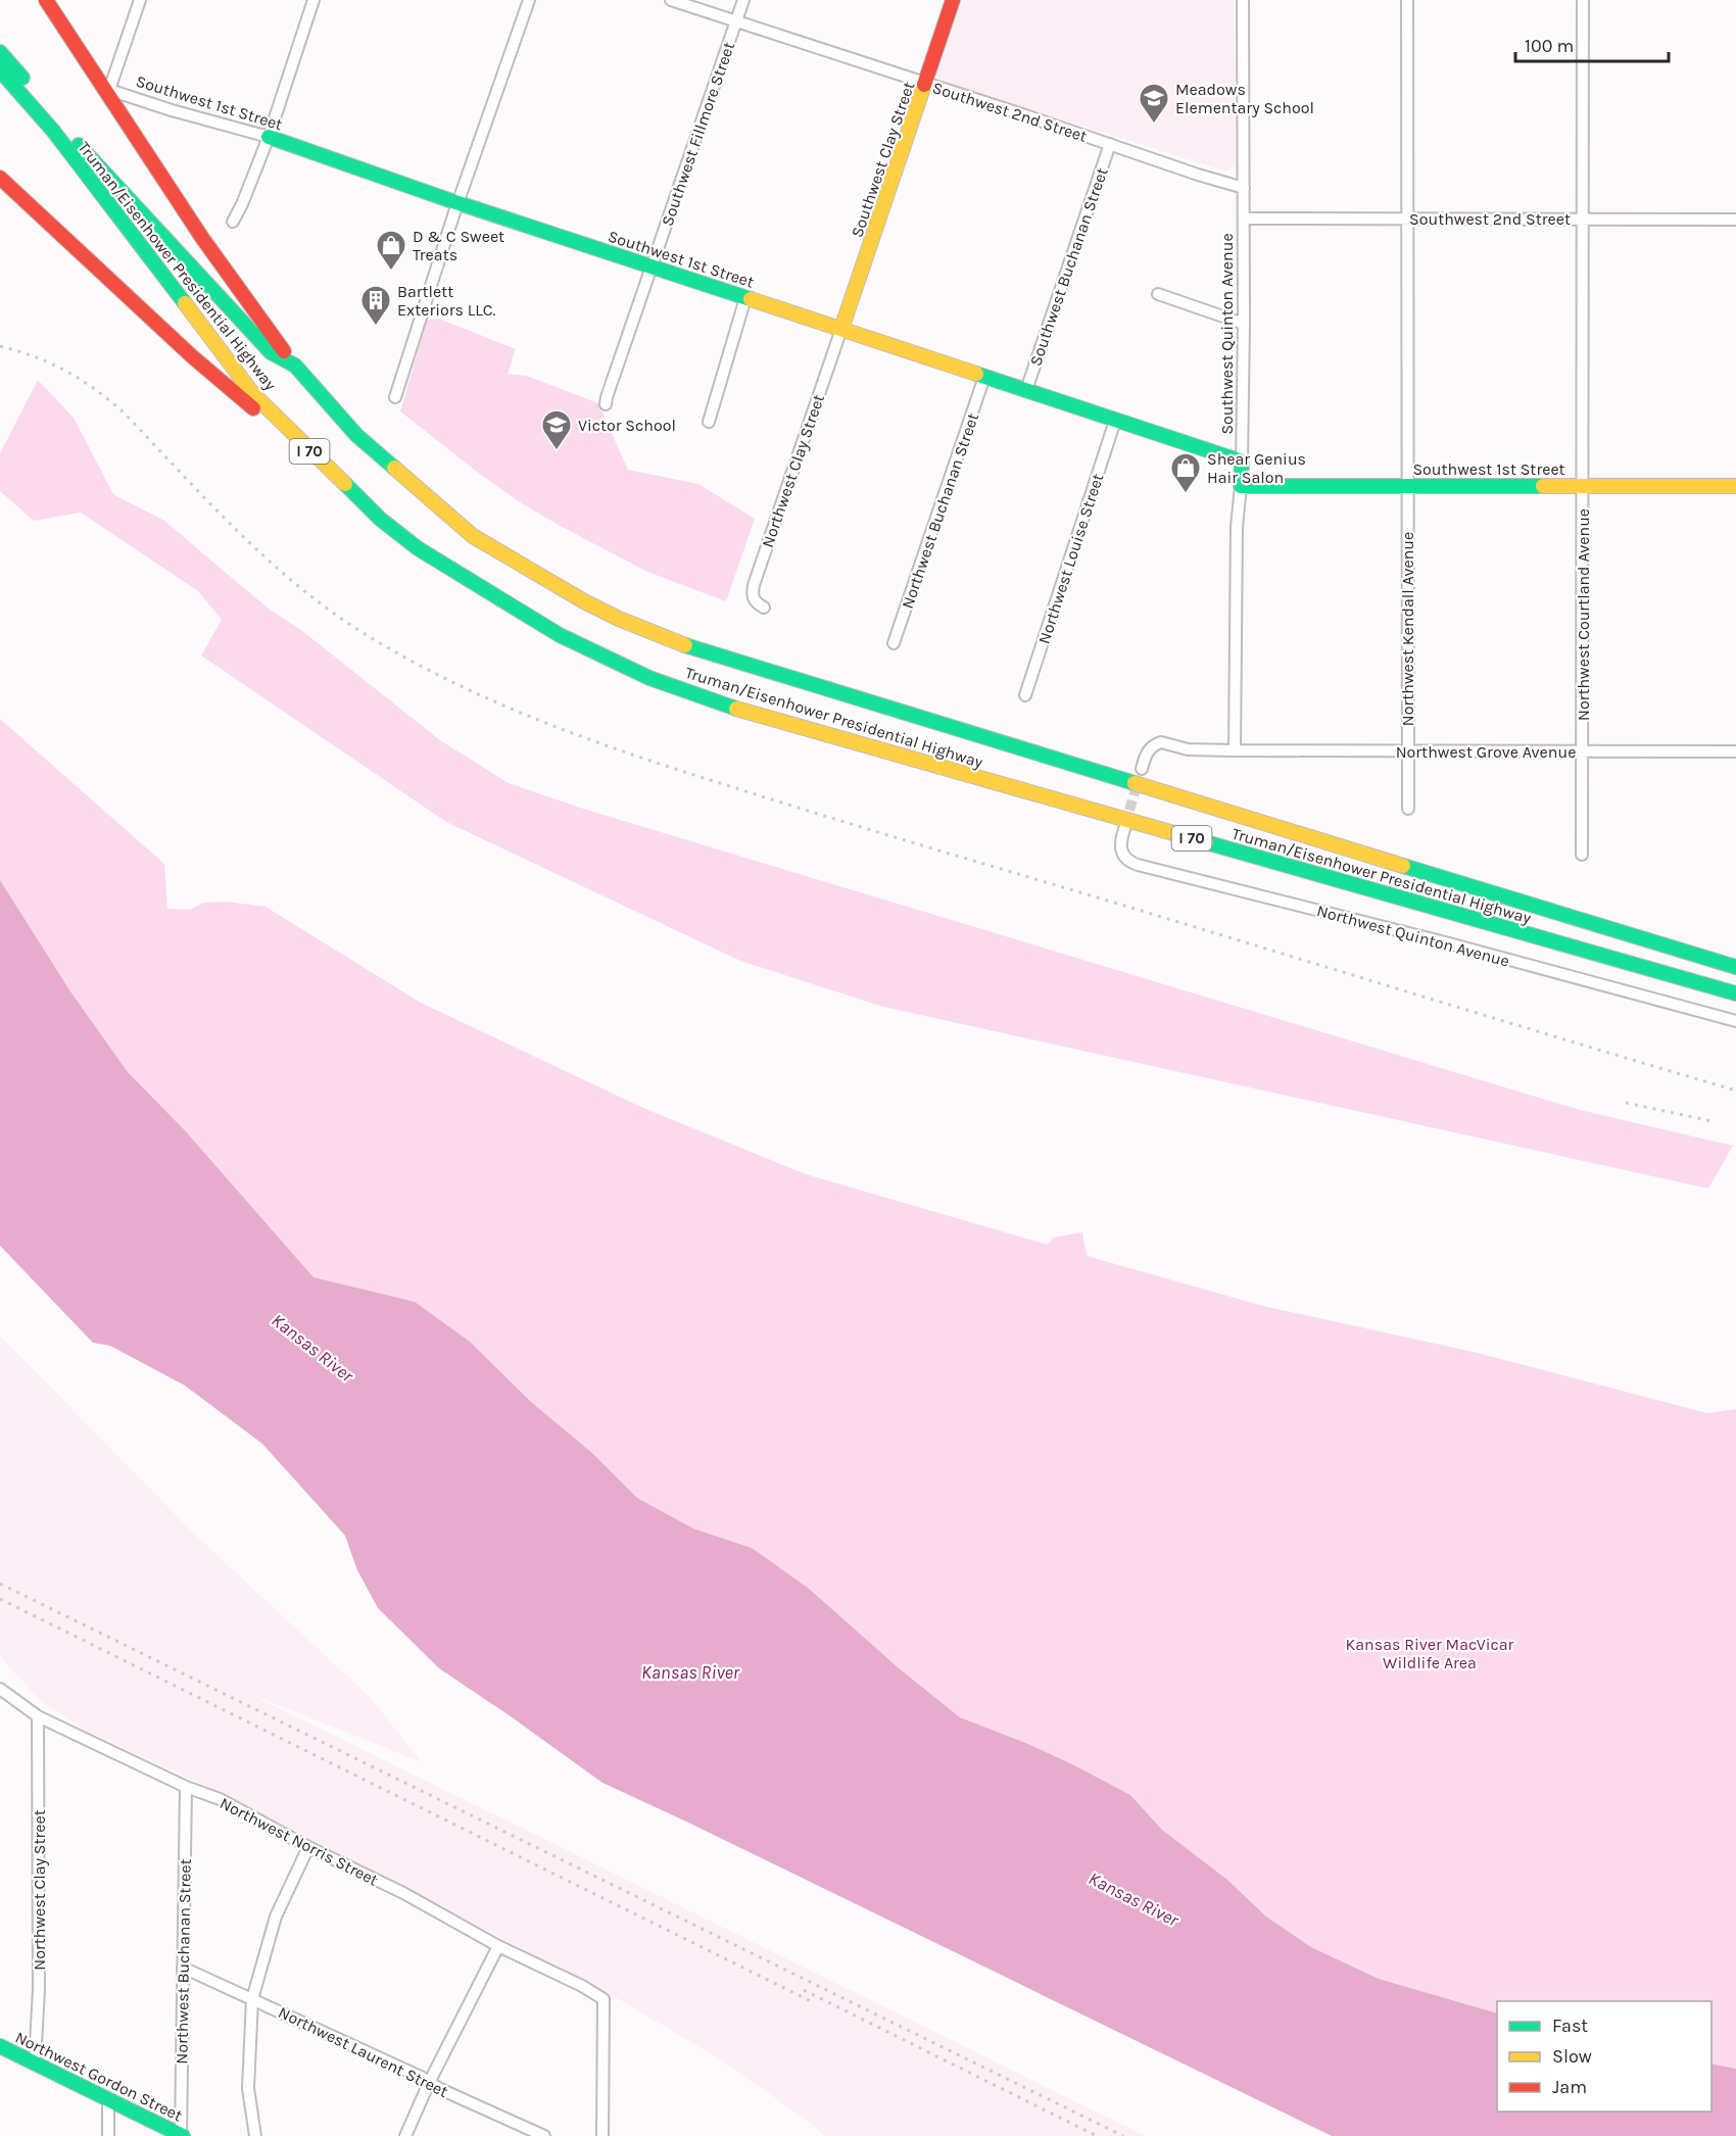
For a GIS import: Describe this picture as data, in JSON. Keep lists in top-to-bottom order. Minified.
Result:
{"streets":{"main road":["Southwest 1st Street","Southwest Clay Street","Truman/Eisenhower Presidential Highway","Southwest Quinton Avenue","I 70","Northwest Gordon Street"],"street":["Southwest 2nd Street","Southwest Fillmore Street","Southwest Buchanan Street","Northwest Clay Street","Northwest Buchanan Street","Northwest Louise Street","Northwest Courtland Avenue","Northwest Kendall Avenue","Northwest Grove Avenue","Northwest Quinton Avenue","Northwest Norris Street","Northwest Laurent Street"]},"crossings":[["Southwest 1st Street","Southwest Fillmore Street"],["Southwest 1st Street","Southwest Clay Street"],["Southwest 1st Street","Southwest Buchanan Street"],["Southwest 1st Street","Southwest Quinton Avenue"],["Southwest 1st Street","Northwest Clay Street"],["Southwest 1st Street","Northwest Buchanan Street"],["Southwest 1st Street","Northwest Louise Street"],["Southwest 1st Street","Northwest Courtland Avenue"],["Southwest 1st Street","Northwest Kendall Avenue"],["Southwest 2nd Street","Southwest Fillmore Street"],["Southwest 2nd Street","Southwest Clay Street"],["Southwest 2nd Street","Southwest Buchanan Street"],["Southwest 2nd Street","Southwest Quinton Avenue"],["Southwest 2nd Street","Northwest Courtland Avenue"],["Southwest 2nd Street","Northwest Kendall Avenue"],["Southwest Clay Street","Northwest Clay Street"],["Northwest Clay Street","Northwest Norris Street"],["Northwest Clay Street","Northwest Gordon Street"],["Northwest Buchanan Street","Northwest Norris Street"],["Northwest Buchanan Street","Northwest Laurent Street"],["Northwest Buchanan Street","Northwest Gordon Street"],["Northwest Courtland Avenue","Northwest Grove Avenue"],["Northwest Kendall Avenue","Northwest Grove Avenue"]],"water":["Kansas River"],"parks":["Kansas River MacVicar Wildlife Area"],"places":{"school or university":["Meadows Elementary School","Victor School"],"shop":["D & C Sweet Treats","Shear Genius Hair Salon"],"building":["Bartlett Exteriors LLC."]},"legend":["Fast","Slow","Jam"],"scale_bar":"100 m"}
